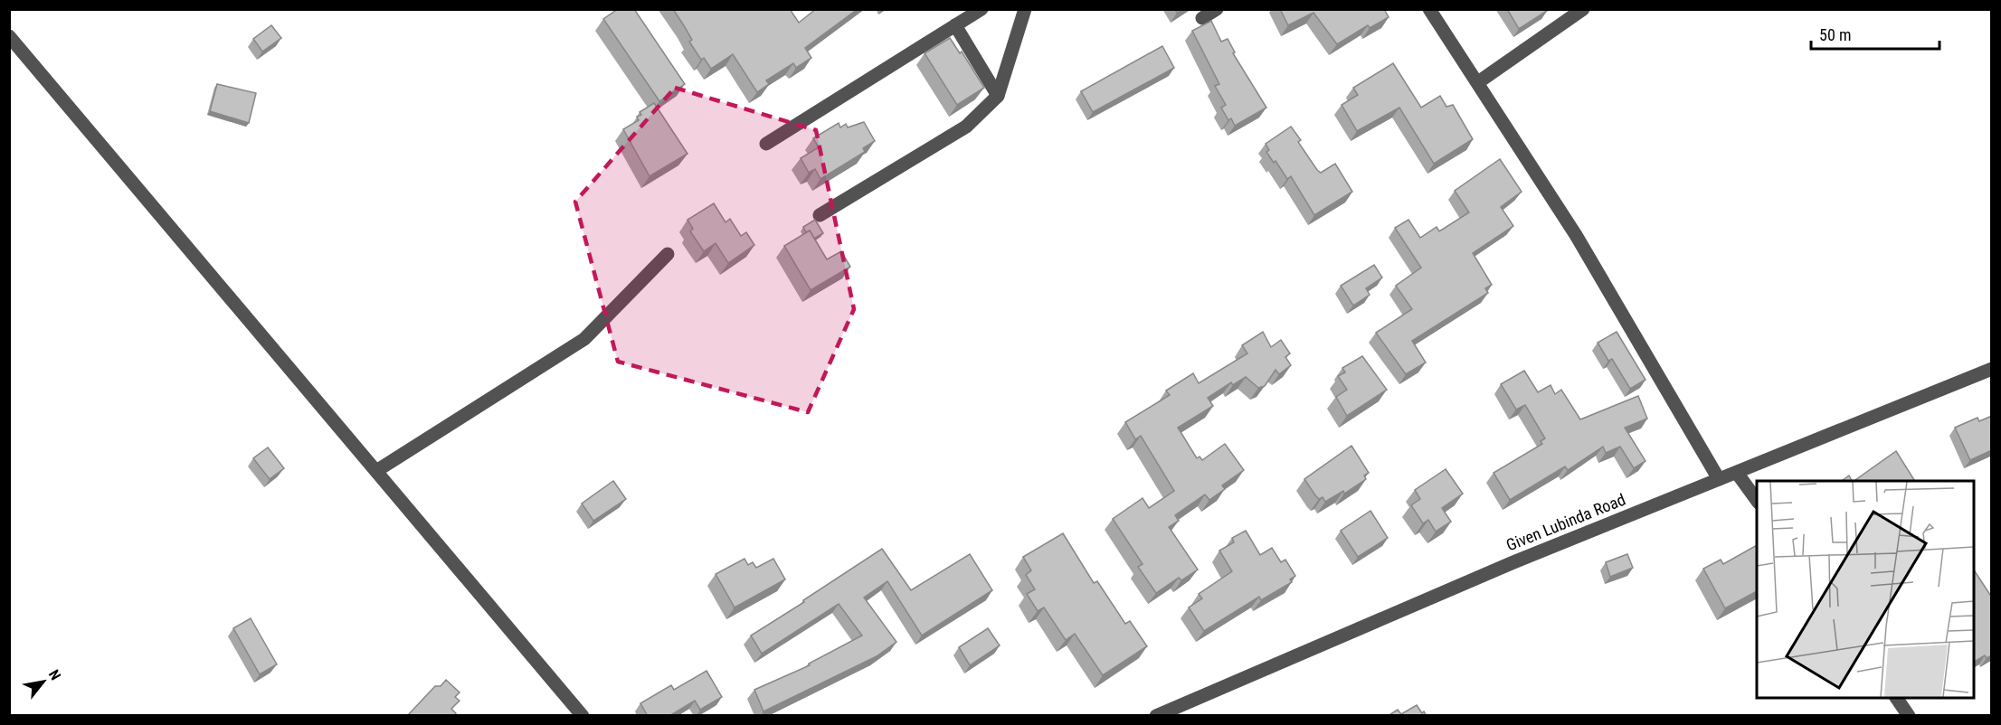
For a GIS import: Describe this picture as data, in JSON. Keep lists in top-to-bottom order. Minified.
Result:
{"streets":{"street":["Given Lubinda Road"]},"scale_bar":"50 m","north":"top right"}
